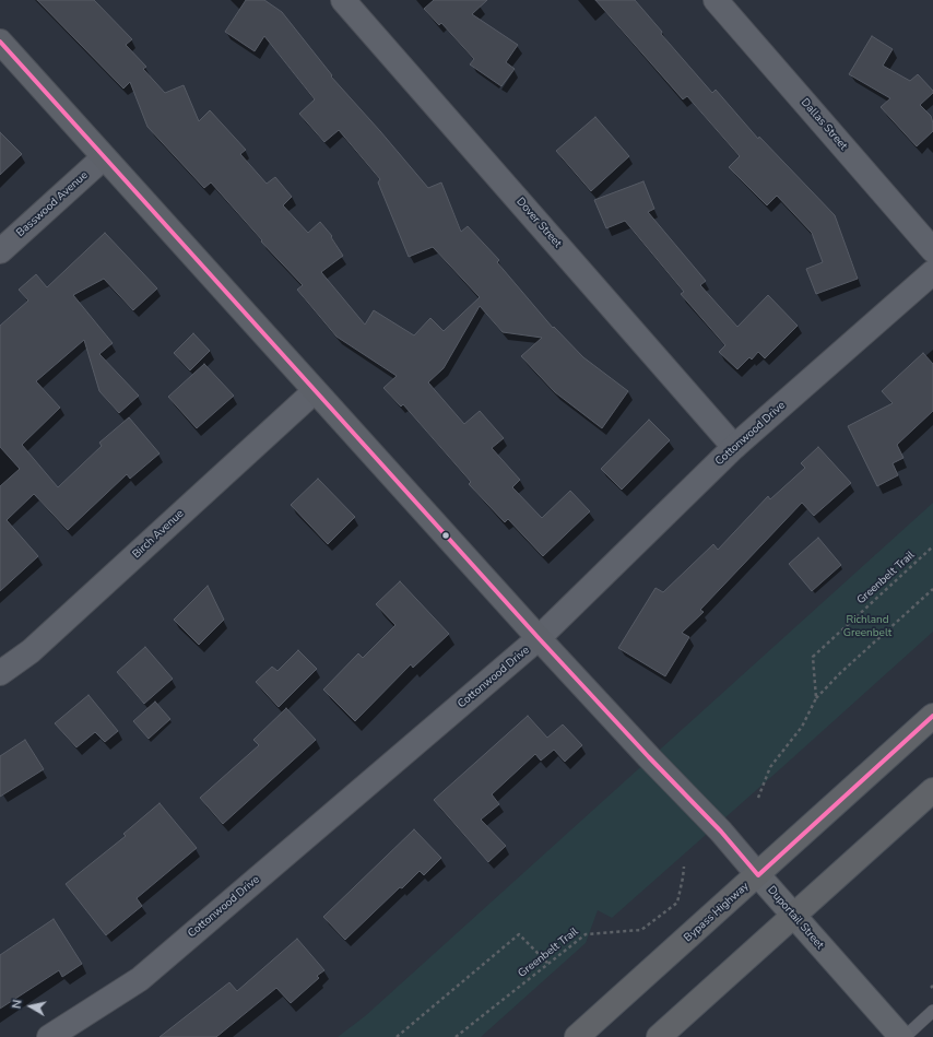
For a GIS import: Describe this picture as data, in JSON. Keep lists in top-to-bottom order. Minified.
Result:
{"streets":{"highway":["Bypass Highway"],"main road":["Duportail Street"],"street":["Dallas Street","Basswood Avenue","Dover Street","Cottonwood Drive","Birch Avenue"],"path":["Greenbelt Trail"]},"crossings":[["Basswood Avenue","Duportail Street"],["Dover Street","Cottonwood Drive"],["Cottonwood Drive","Duportail Street"],["Birch Avenue","Duportail Street"],["Bypass Highway","Duportail Street"]],"parks":["Richland Greenbelt"],"north":"left"}
